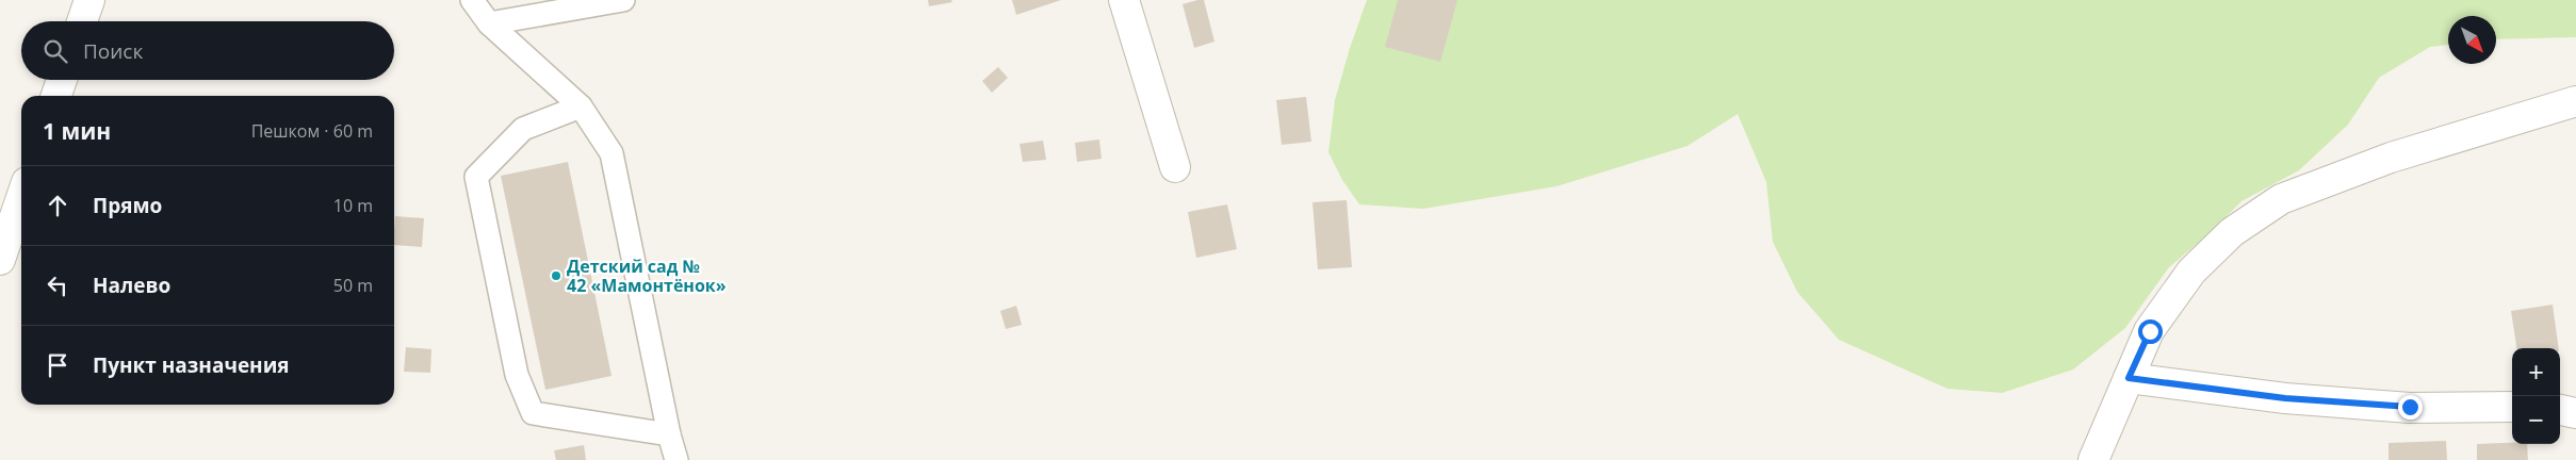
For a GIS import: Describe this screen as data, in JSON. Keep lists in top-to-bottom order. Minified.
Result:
{"places":["Детский сад № 42 «Мамонтёнок»"],"north":"bottom right","page":{"search":"Поиск","heading":["1 мин","Пешком · 60 m"],"list":[["Прямо","10 m"],["Налево","50 m"],"Пункт назначения"],"map_buttons":["+","−"]}}
